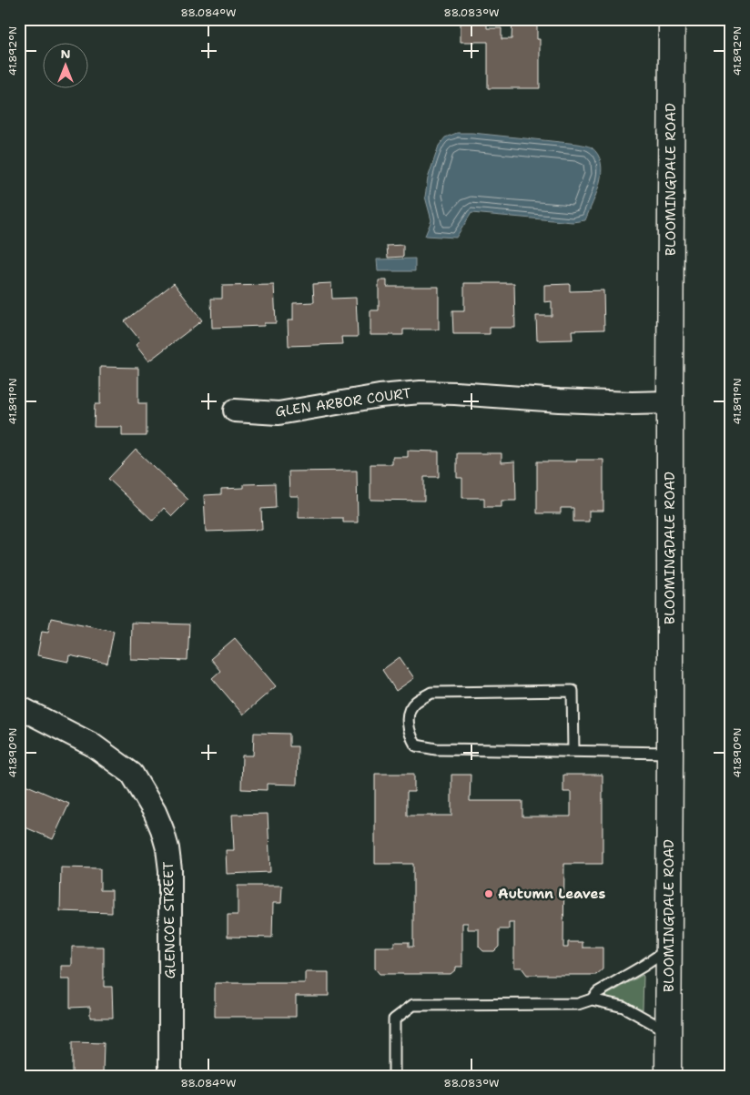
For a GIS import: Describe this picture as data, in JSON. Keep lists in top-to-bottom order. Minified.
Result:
{"streets":{"street":["BLOOMINGDALE ROAD","GLEN ARBOR COURT","GLENCOE STREET"]},"crossings":[["BLOOMINGDALE ROAD","GLEN ARBOR COURT"]],"places":["Autumn Leaves"],"north":"top","coordinates":["88.084°W","88.083°W","41.892°N","41.891°N","41.890°N"]}
